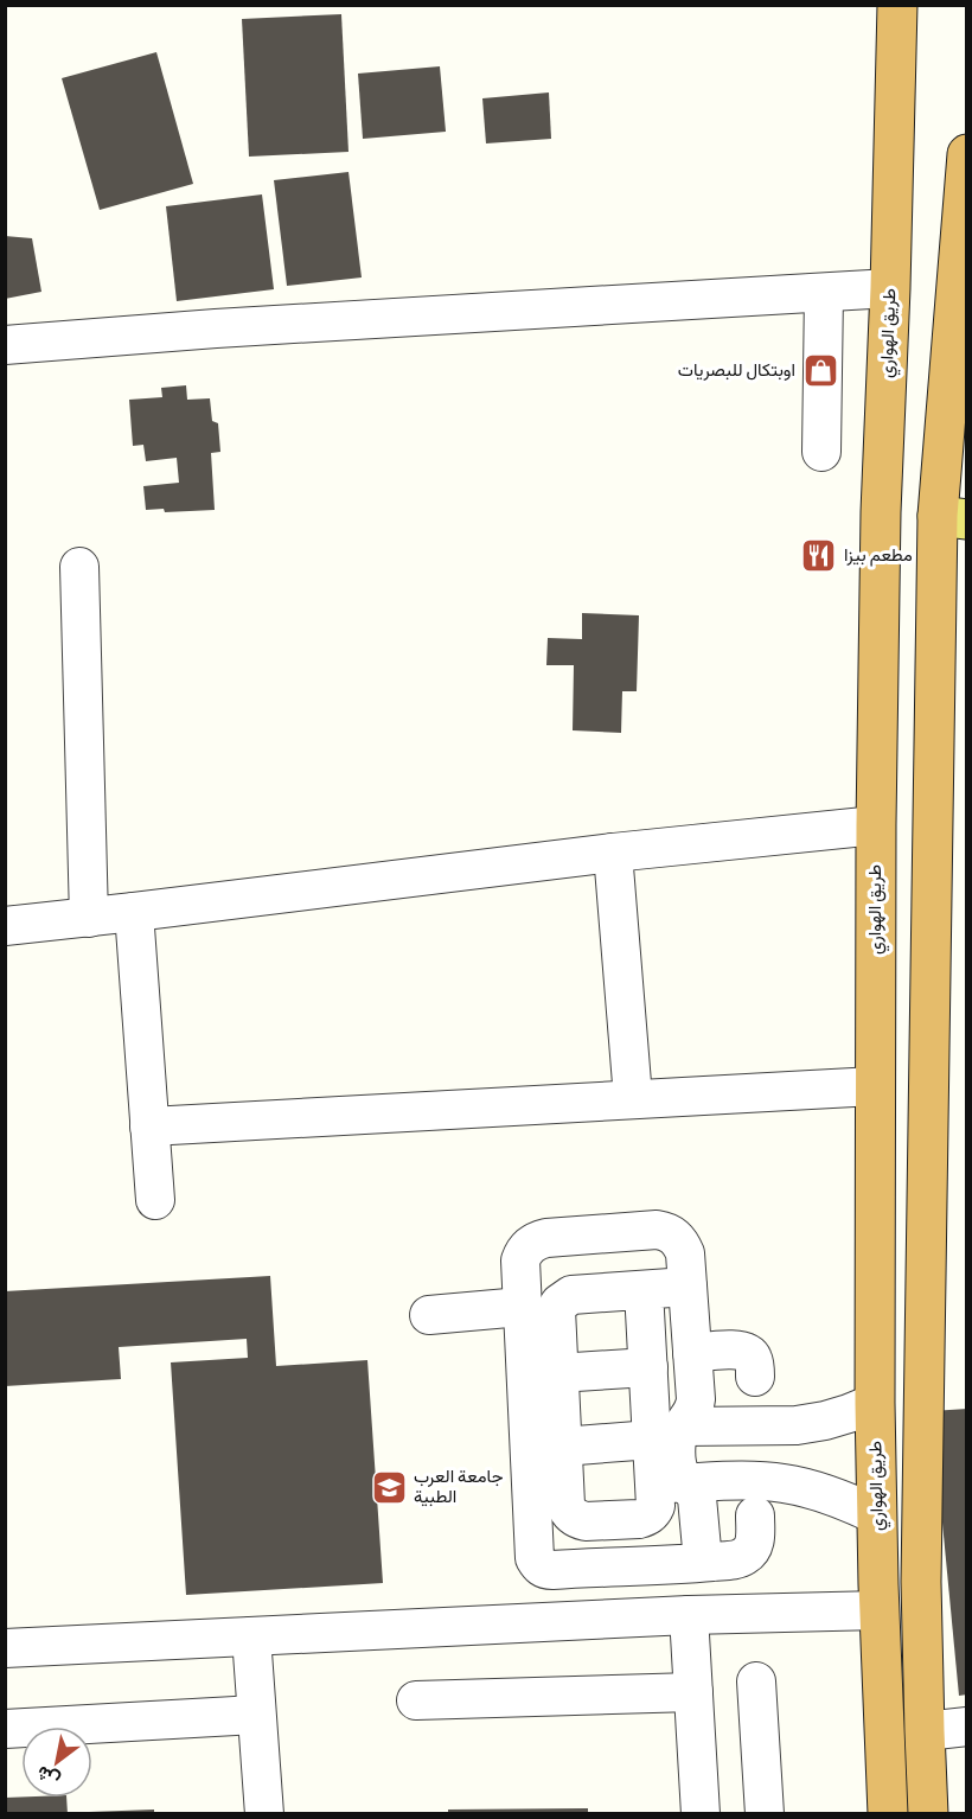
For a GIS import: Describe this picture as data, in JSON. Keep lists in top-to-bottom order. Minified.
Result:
{"streets":{"highway":["طريق الهواري"]},"places":{"shop":["اوبتكال للبصريات"],"restaurant":["مطعم بيزا"],"school or university":["جامعة العرب الطبية"]},"north":"bottom left"}
